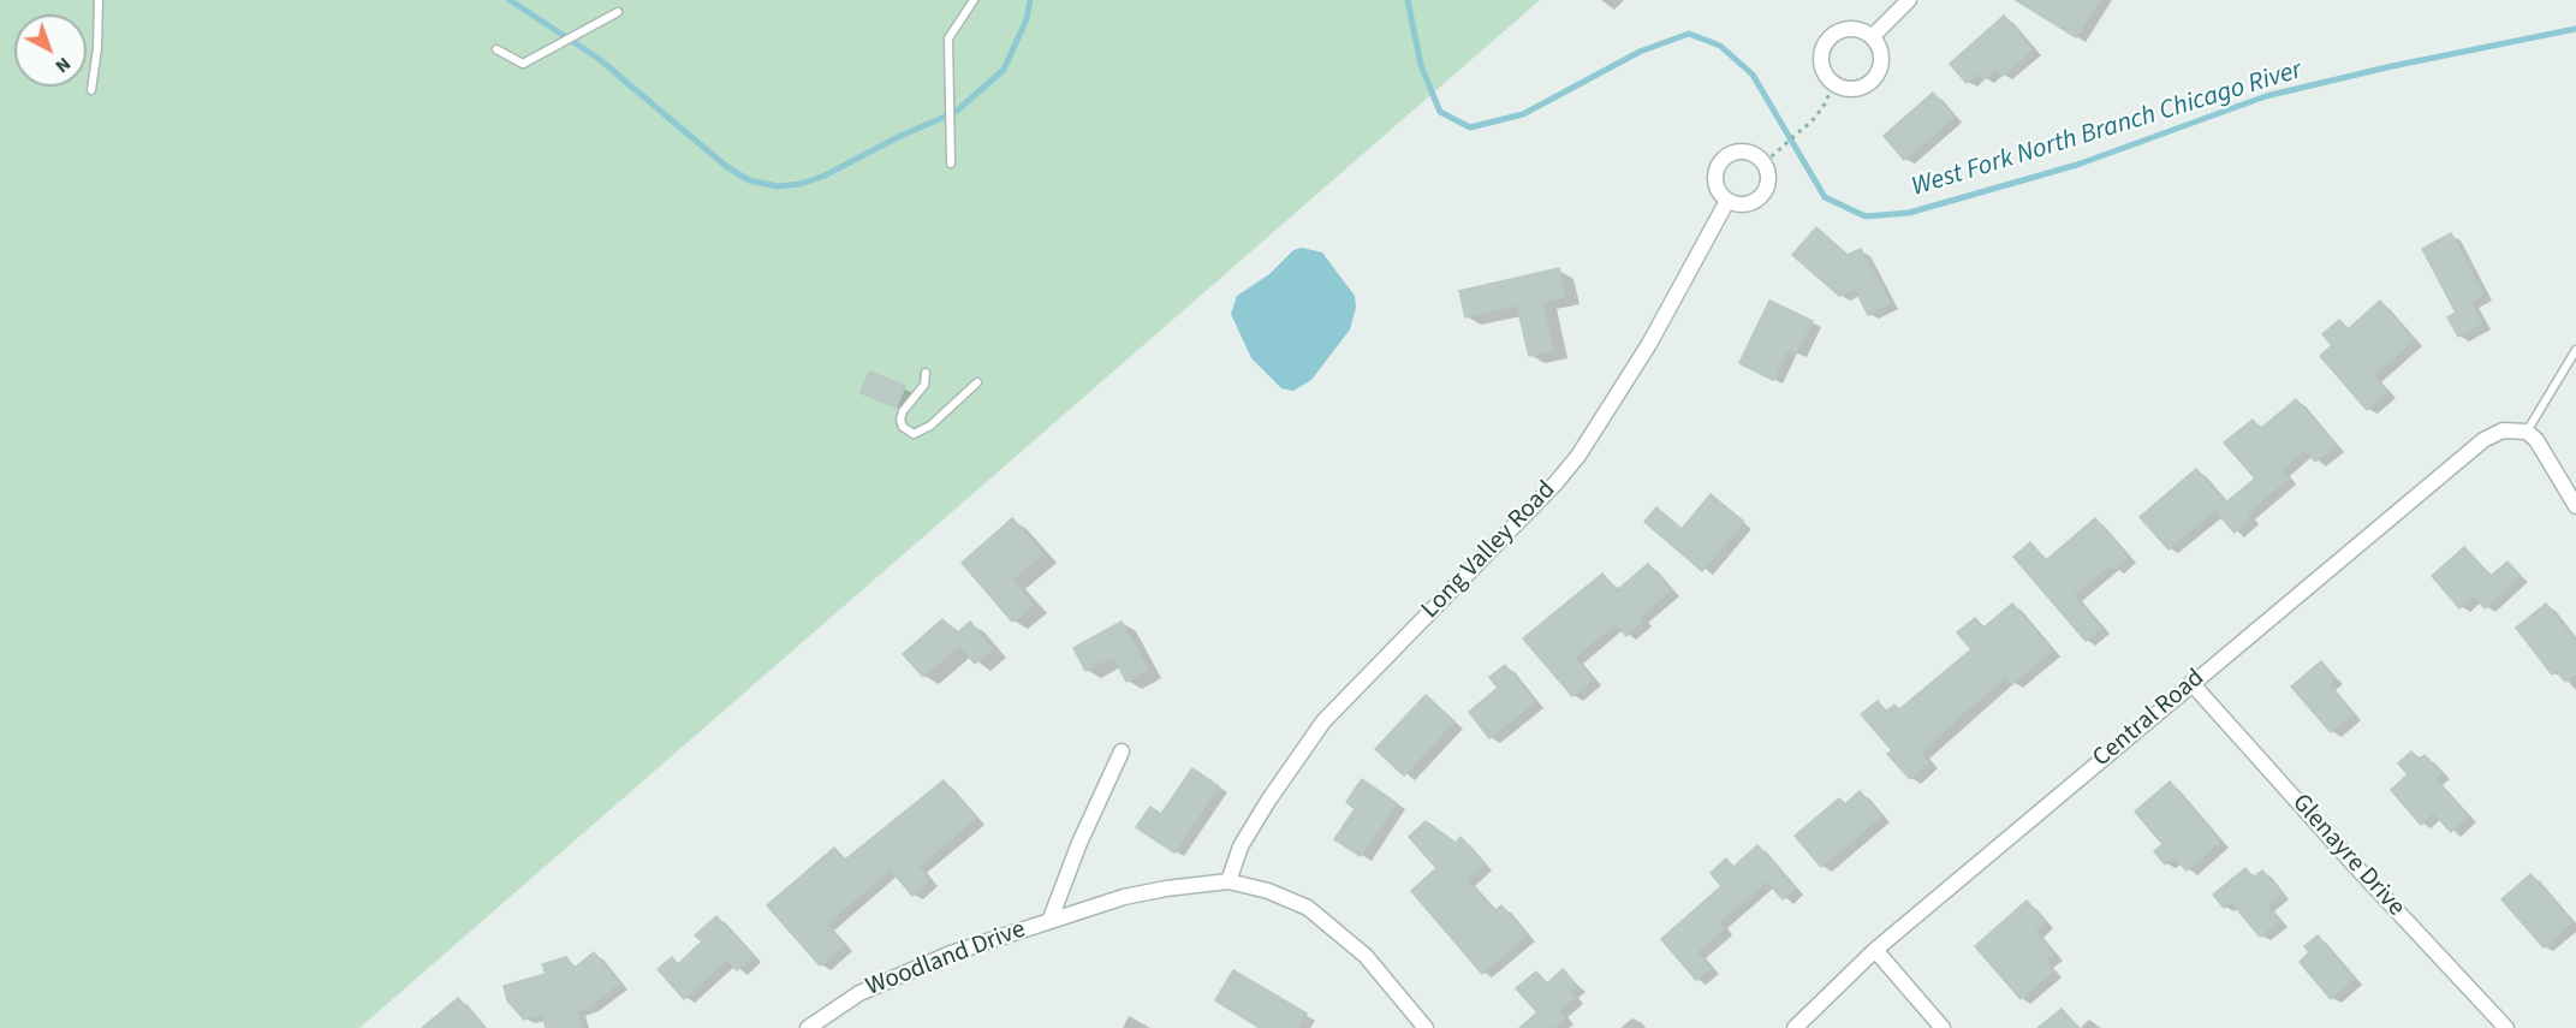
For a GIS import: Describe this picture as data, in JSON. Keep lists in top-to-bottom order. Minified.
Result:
{"streets":{"street":["Long Valley Road","Central Road","Glenayre Drive","Woodland Drive"]},"crossings":[["Long Valley Road","Woodland Drive"],["Central Road","Glenayre Drive"]],"water":["West Fork North Branch Chicago River"],"north":"bottom right"}
